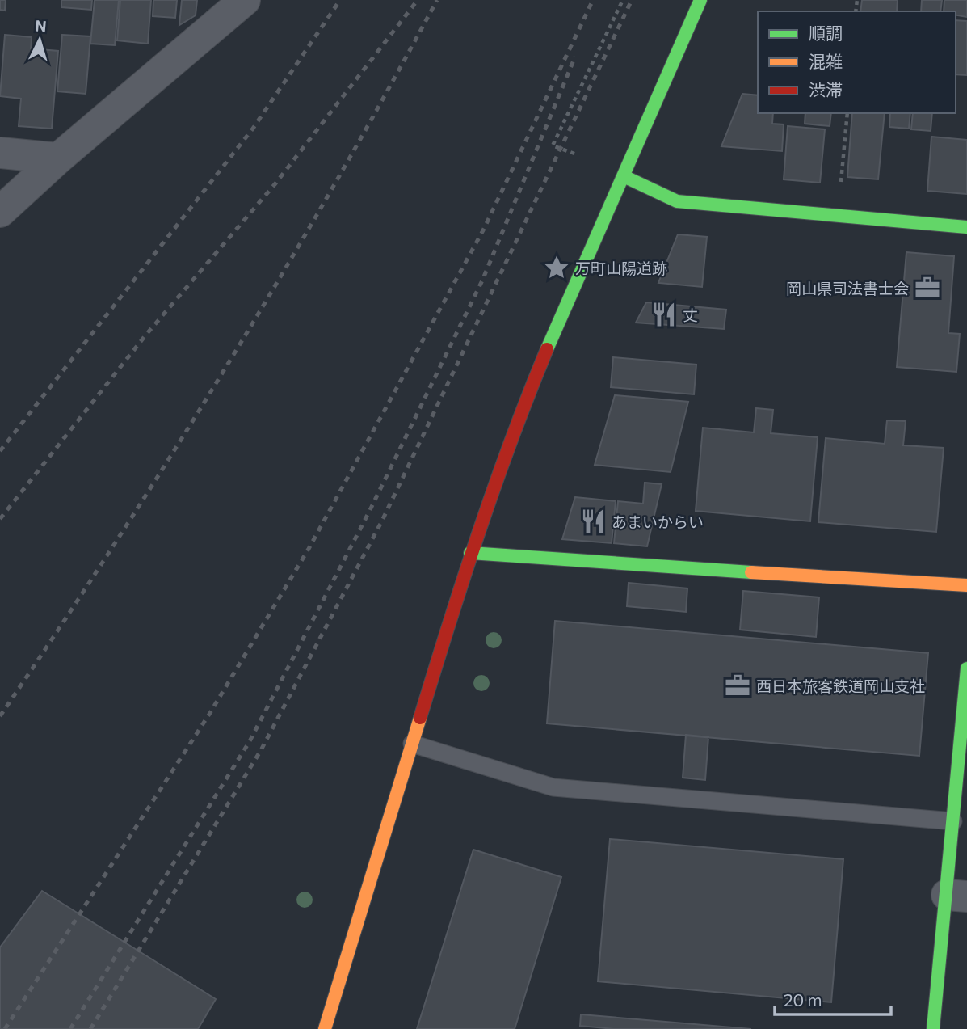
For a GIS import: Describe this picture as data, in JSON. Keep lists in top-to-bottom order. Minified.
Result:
{"places":{"place":["万町山陽道跡"],"office":["岡山県司法書士会","西日本旅客鉄道岡山支社"],"restaurant":["丈","あまいからい"]},"legend":["順調","混雑","渋滞"],"scale_bar":"20 m","north":"top"}
